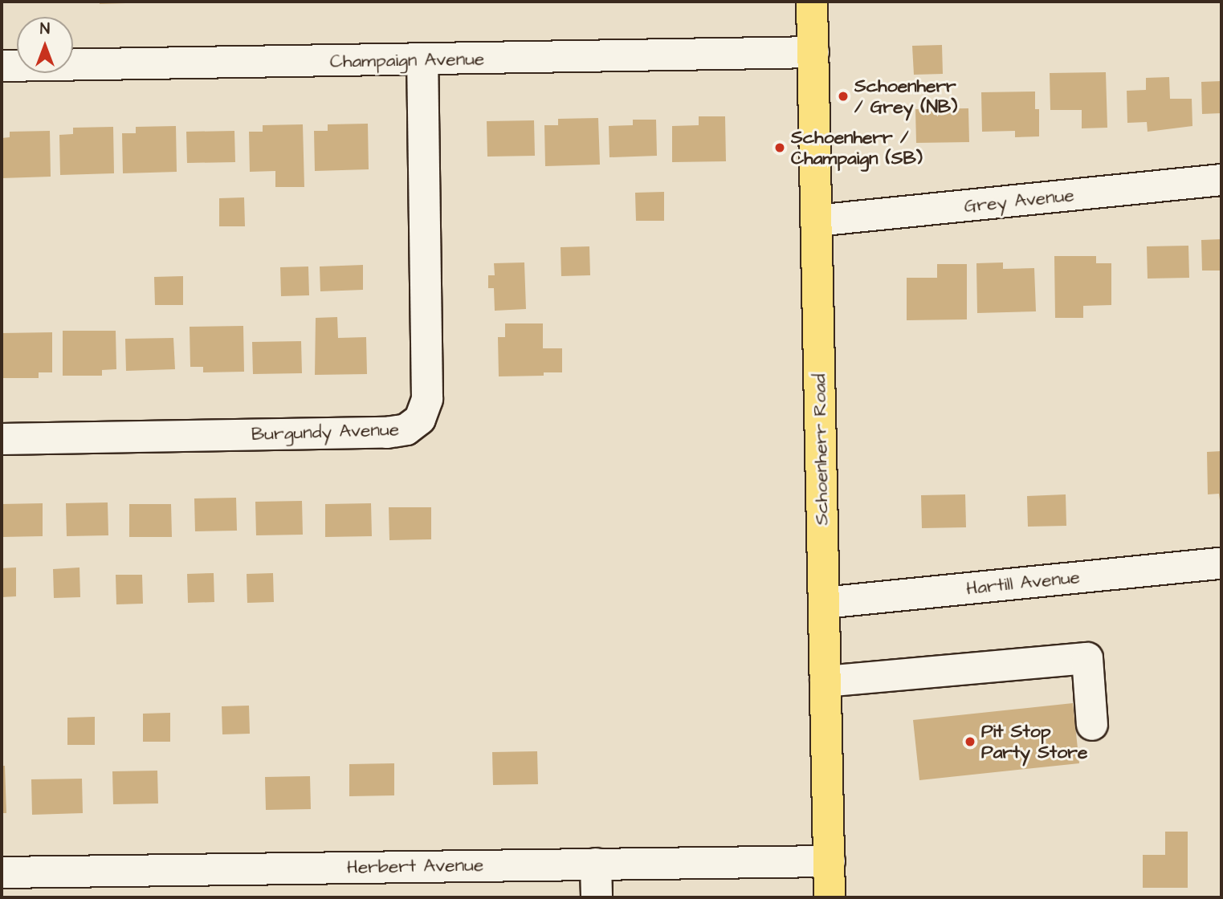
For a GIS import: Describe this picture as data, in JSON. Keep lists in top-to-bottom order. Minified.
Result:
{"streets":{"main road":["Schoenherr Road"],"street":["Champaign Avenue","Grey Avenue","Burgundy Avenue","Hartill Avenue","Herbert Avenue"]},"crossings":[["Champaign Avenue","Burgundy Avenue"],["Champaign Avenue","Schoenherr Road"],["Grey Avenue","Schoenherr Road"],["Schoenherr Road","Hartill Avenue"],["Schoenherr Road","Herbert Avenue"]],"places":["Schoenherr / Grey (NB)","Schoenherr / Champaign (SB)","Pit Stop Party Store"],"north":"top"}
